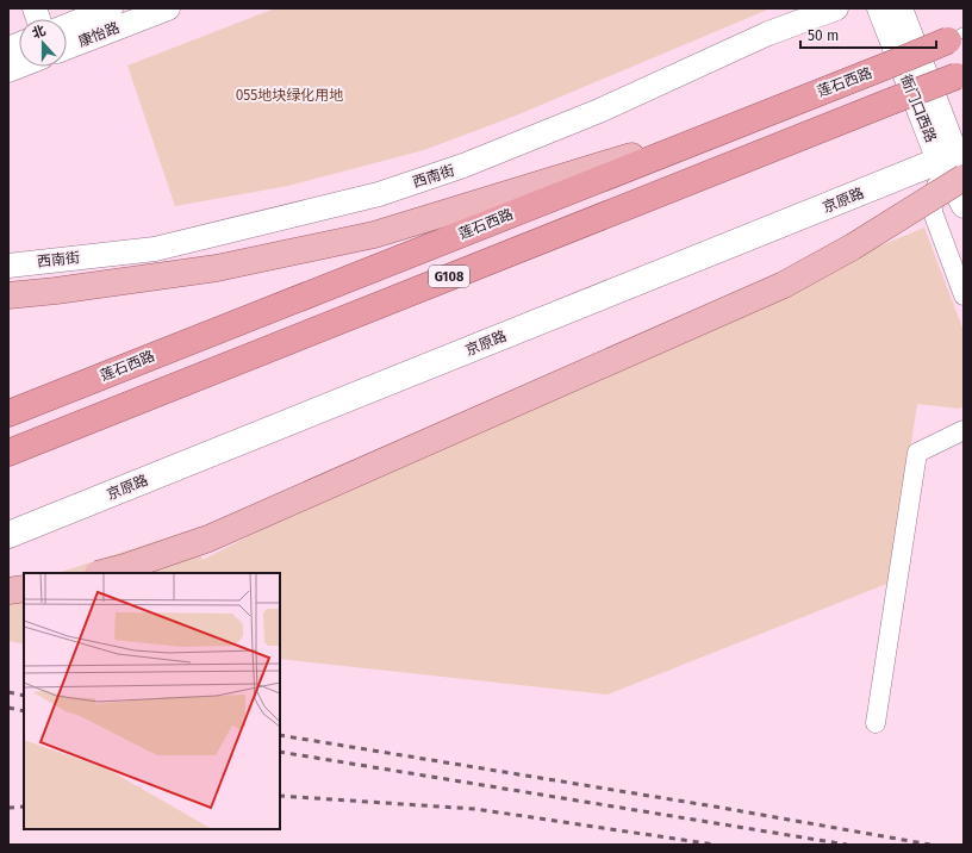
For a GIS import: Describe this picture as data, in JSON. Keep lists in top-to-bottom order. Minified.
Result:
{"streets":{"highway":["莲石西路","G108"],"main road":["京原路"],"street":["康怡路","衙门口西路","西南街"]},"crossings":[["衙门口西路","京原路"]],"parks":["055地块绿化用地"],"scale_bar":"50 m","north":"top"}
